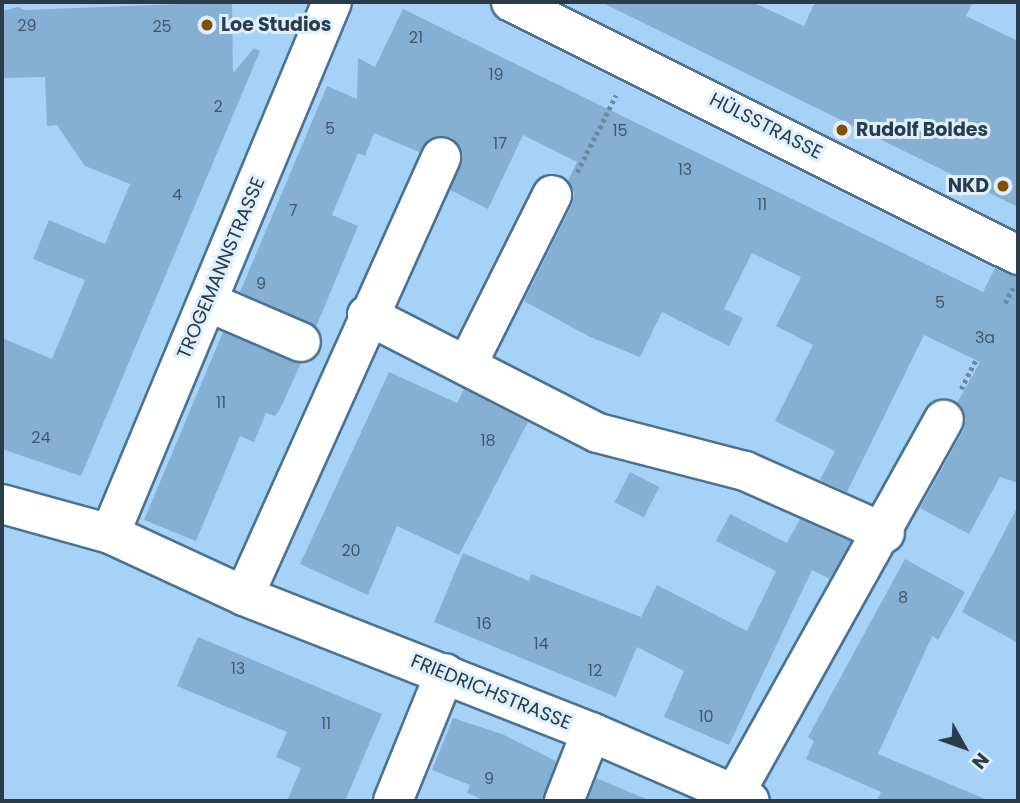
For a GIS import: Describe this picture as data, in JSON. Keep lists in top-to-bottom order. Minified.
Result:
{"streets":{"street":["HÜLSSTRASSE","TROGEMANNSTRASSE","FRIEDRICHSTRASSE"]},"crossings":[["TROGEMANNSTRASSE","FRIEDRICHSTRASSE"]],"places":["Loe Studios","Rudolf Boldes","NKD"],"house_numbers":["29","25","21","19","2","5","15","17","13","4","11","7","9","5","3a","11","24","18","20","8","16","14","13","12","10","11","9"],"north":"bottom right"}
